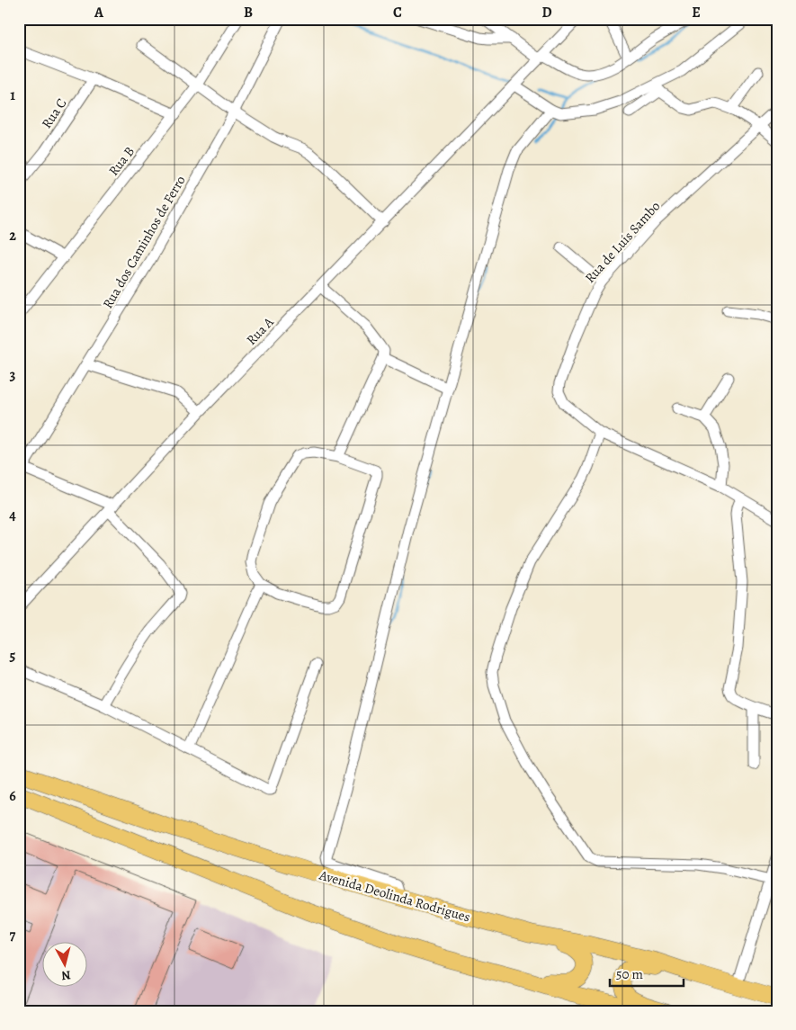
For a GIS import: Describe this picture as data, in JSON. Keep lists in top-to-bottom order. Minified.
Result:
{"streets":{"highway":["Avenida Deolinda Rodrigues"],"street":["Rua C","Rua B","Rua dos Caminhos de Ferro","Rua de Luís Sambo","Rua A"]},"scale_bar":"50 m","north":"bottom","grid":{"columns":["A","B","C","D","E"],"rows":["1","2","3","4","5","6","7"]}}
